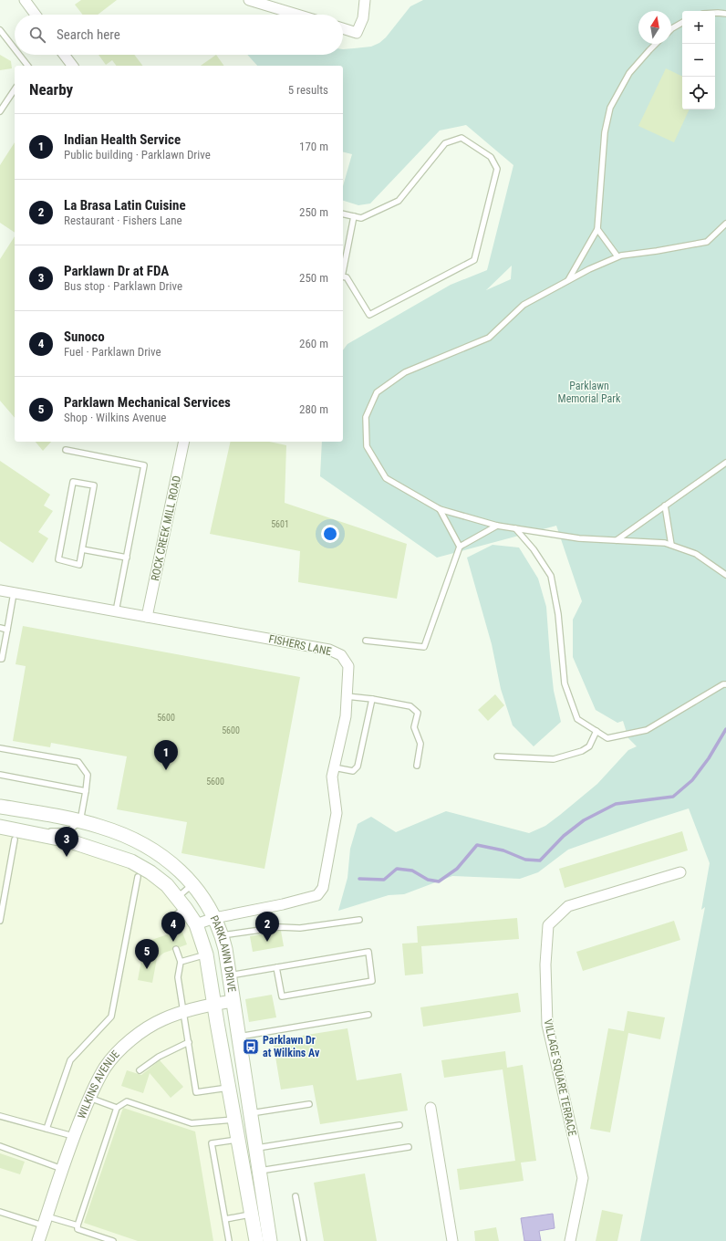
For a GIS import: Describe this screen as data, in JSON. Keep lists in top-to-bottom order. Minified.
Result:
{"streets":{"main road":["PARKLAWN DRIVE"],"street":["ROCK CREEK MILL ROAD","FISHERS LANE","VILLAGE SQUARE TERRACE","WILKINS AVENUE"]},"crossings":[["ROCK CREEK MILL ROAD","FISHERS LANE"],["FISHERS LANE","PARKLAWN DRIVE"],["PARKLAWN DRIVE","WILKINS AVENUE"]],"parks":["Parklawn Memorial Park"],"places":{"bus stop":["Parklawn Dr at Wilkins Av"]},"house_numbers":["5601","5600","5600","5600"],"north":"top","page":{"map_buttons":["+","−"],"search":"Search here","heading":["Nearby","5 results"],"list":[{"mark":"1","name":"Indian Health Service","note":"Public building · Parklawn Drive","value":"170 m"},{"mark":"2","name":"La Brasa Latin Cuisine","note":"Restaurant · Fishers Lane","value":"250 m"},{"mark":"3","name":"Parklawn Dr at FDA","note":"Bus stop · Parklawn Drive","value":"250 m"},{"mark":"4","name":"Sunoco","note":"Fuel · Parklawn Drive","value":"260 m"},{"mark":"5","name":"Parklawn Mechanical Services","note":"Shop · Wilkins Avenue","value":"280 m"}],"pins":["1","3","2","4","5"]}}
